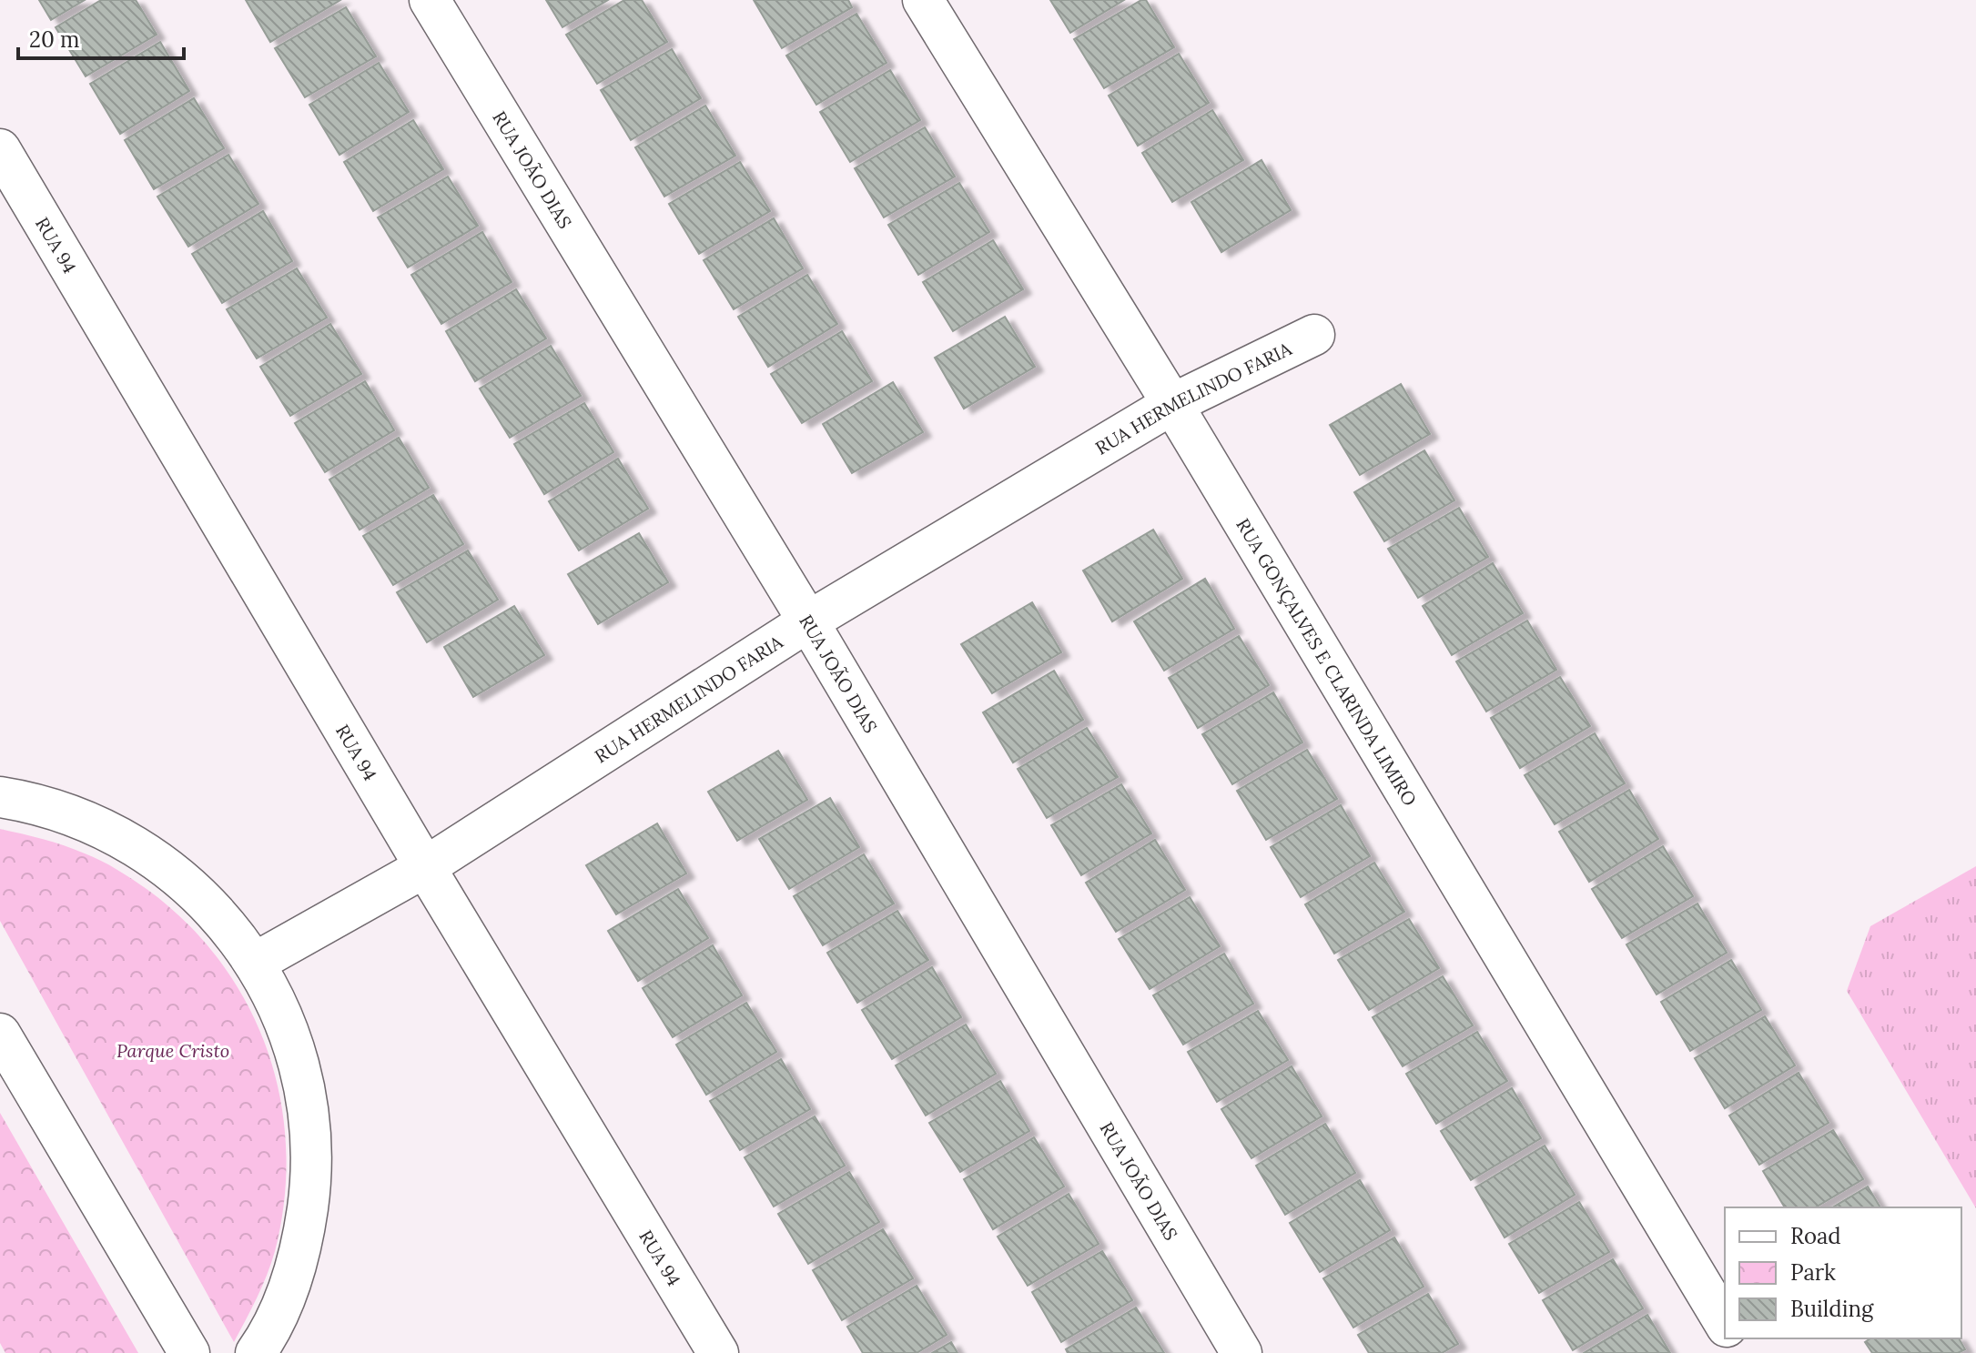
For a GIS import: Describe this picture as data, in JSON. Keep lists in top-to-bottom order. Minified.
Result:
{"streets":{"street":["RUA JOÃO DIAS","RUA 94","RUA HERMELINDO FARIA","RUA GONÇALVES E CLARINDA LIMIRO"]},"crossings":[["RUA JOÃO DIAS","RUA HERMELINDO FARIA"],["RUA 94","RUA HERMELINDO FARIA"],["RUA HERMELINDO FARIA","RUA GONÇALVES E CLARINDA LIMIRO"]],"parks":["Parque Cristo"],"legend":["Road","Park","Building"],"scale_bar":"20 m"}
